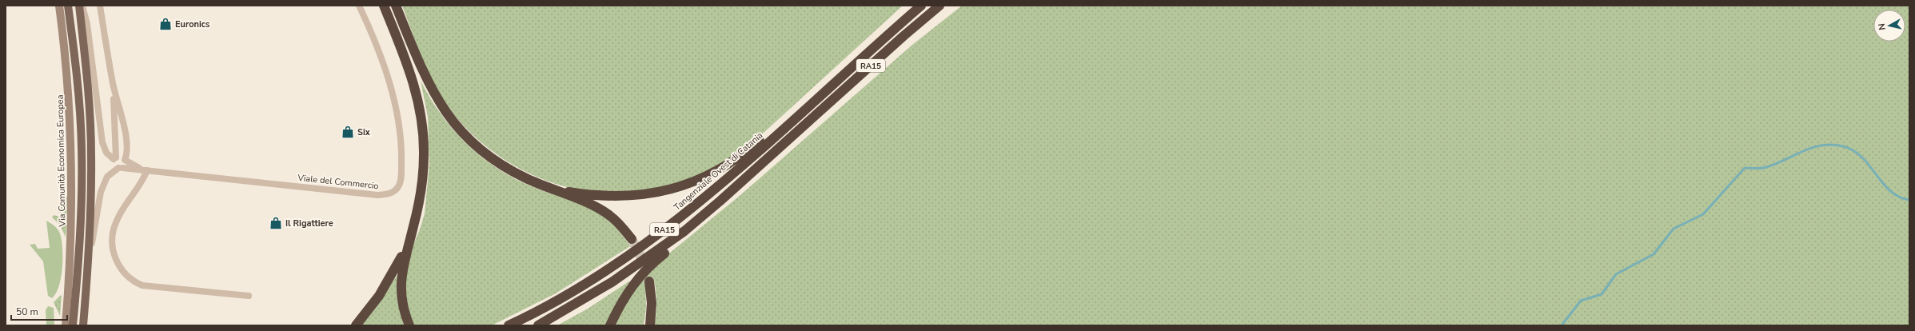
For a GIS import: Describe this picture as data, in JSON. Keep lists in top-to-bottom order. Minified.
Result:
{"streets":{"highway":["RA15","Tangenziale Ovest di Catania"],"street":["Via Comunità Economica Europea","Viale del Commercio"]},"places":{"shop":["Euronics","Six","Il Rigattiere"]},"scale_bar":"50 m","north":"left"}
